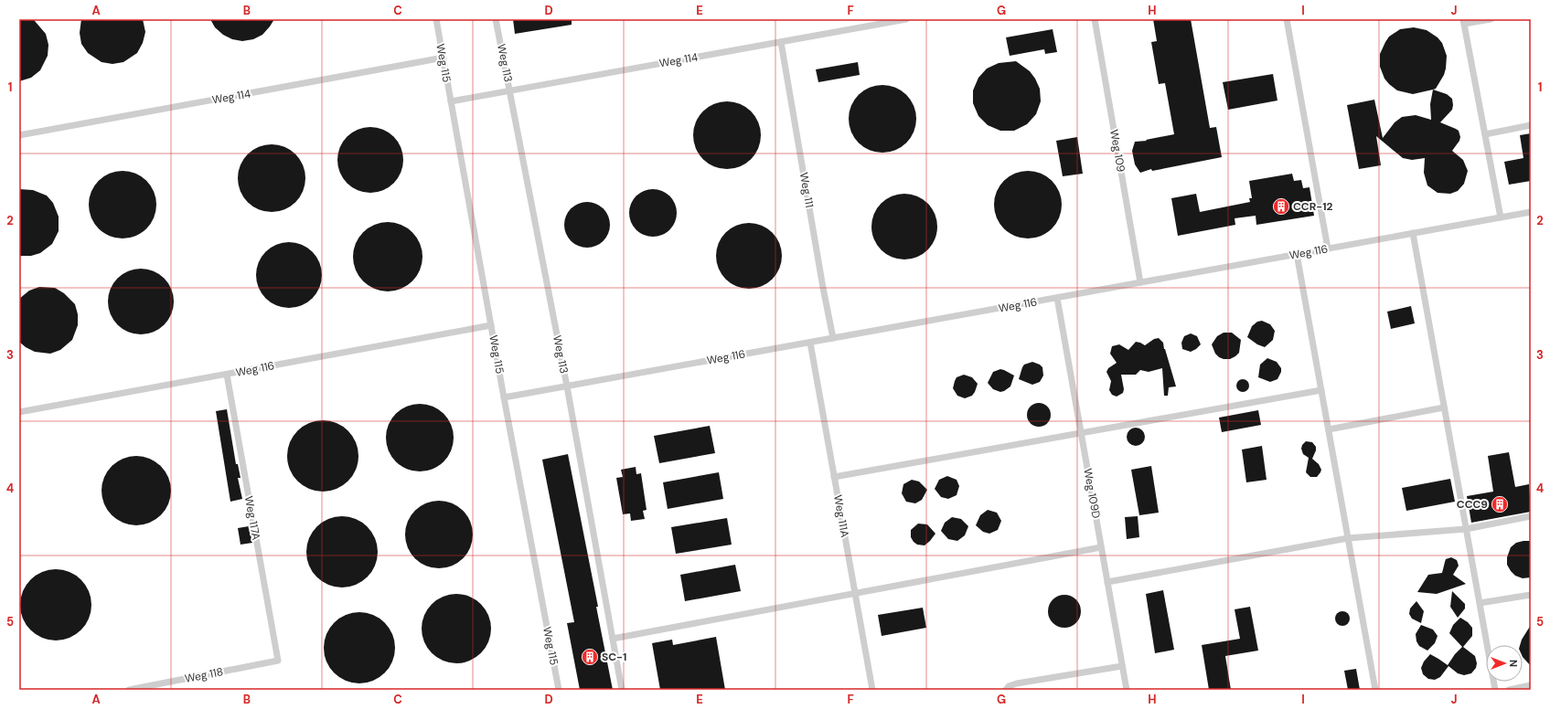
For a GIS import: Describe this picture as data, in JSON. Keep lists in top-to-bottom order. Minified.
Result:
{"streets":{"lane":["Weg 114","Weg 115","Weg 113","Weg 109","Weg 111","Weg 116","Weg 109D","Weg 111A","Weg 117A","Weg 118"]},"crossings":[["Weg 114","Weg 115"],["Weg 114","Weg 113"],["Weg 114","Weg 111"],["Weg 115","Weg 116"],["Weg 113","Weg 116"],["Weg 109","Weg 116"],["Weg 111","Weg 116"],["Weg 116","Weg 109D"],["Weg 116","Weg 111A"],["Weg 116","Weg 117A"],["Weg 117A","Weg 118"]],"places":{"building":["CCR-12","CCC9","SC-1"]},"north":"right","grid":{"columns":["A","B","C","D","E","F","G","H","I","J"],"rows":["1","2","3","4","5"]}}
